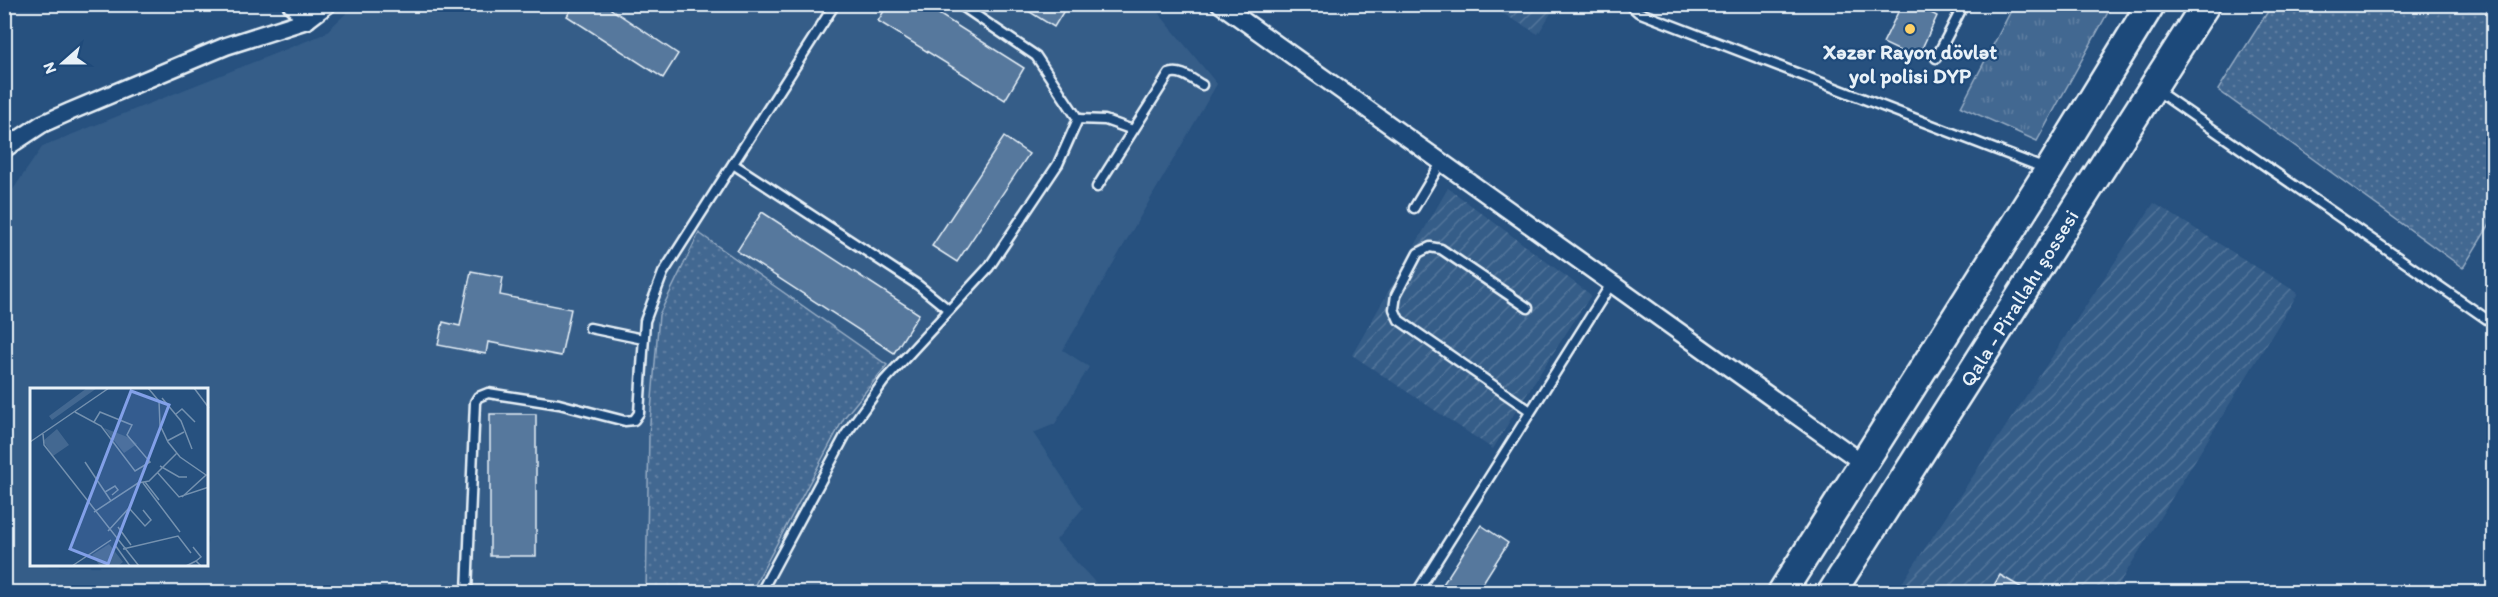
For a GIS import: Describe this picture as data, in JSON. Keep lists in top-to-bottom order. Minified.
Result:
{"streets":{"main road":["Qala - Pirallahı şossesi"]},"places":["Xəzər Rayon dövlət yol polisi DYP"],"north":"left"}
